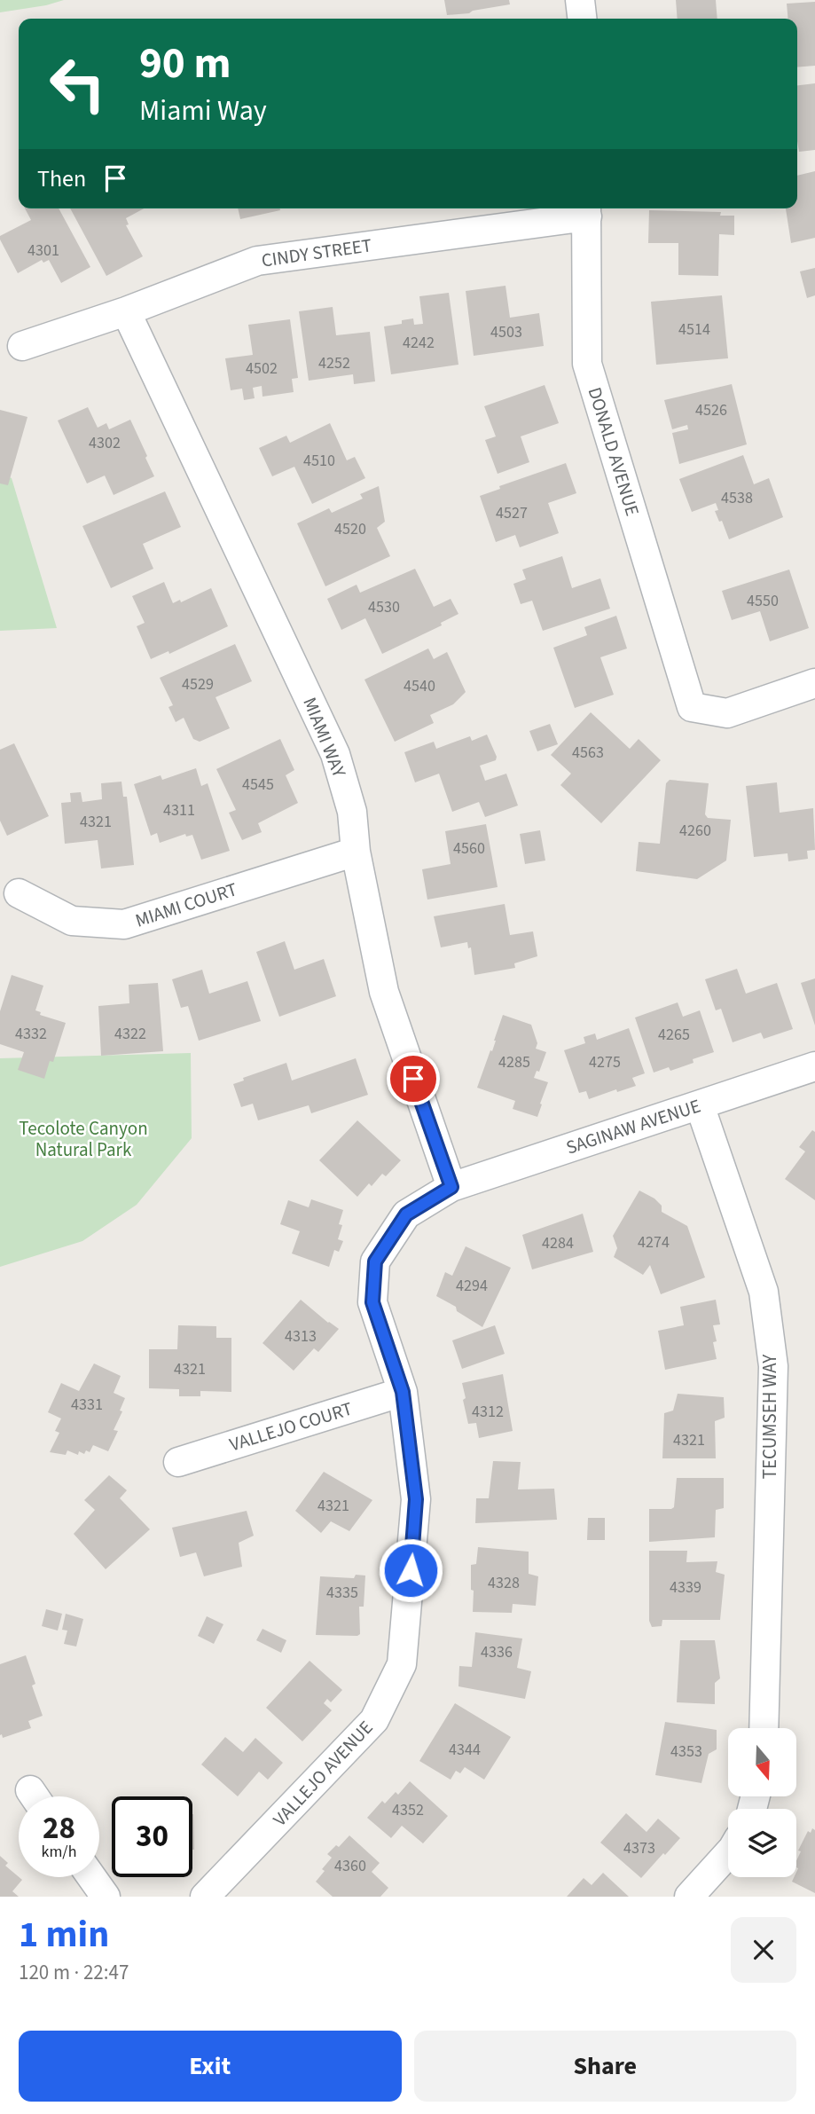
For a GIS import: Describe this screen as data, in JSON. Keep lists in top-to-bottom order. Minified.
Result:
{"streets":{"street":["CINDY STREET","DONALD AVENUE","MIAMI WAY","MIAMI COURT","SAGINAW AVENUE","TECUMSEH WAY","VALLEJO COURT","VALLEJO AVENUE"]},"crossings":[["CINDY STREET","DONALD AVENUE"],["CINDY STREET","MIAMI WAY"],["MIAMI WAY","MIAMI COURT"],["MIAMI WAY","SAGINAW AVENUE"],["MIAMI WAY","VALLEJO AVENUE"],["SAGINAW AVENUE","TECUMSEH WAY"],["SAGINAW AVENUE","VALLEJO AVENUE"],["VALLEJO COURT","VALLEJO AVENUE"]],"parks":["Tecolote Canyon Natural Park"],"house_numbers":["4301","4514","4503","4242","4252","4502","4526","4302","4510","4538","4527","4520","4550","4530","4529","4540","4563","4545","4311","4321","4260","4560","4332","4322","4265","4285","4275","4274","4284","4294","4313","4321","4331","4312","4321","4321","4328","4339","4335","4336","4344","4353","4352","4373","4360"],"north":"bottom","page":{"turn":["90 m","Miami Way"],"then":"Then","speed":"28 km/h","limit":"30","heading":["1 min","120 m · 22:47"],"buttons":["Exit","Share"]}}
